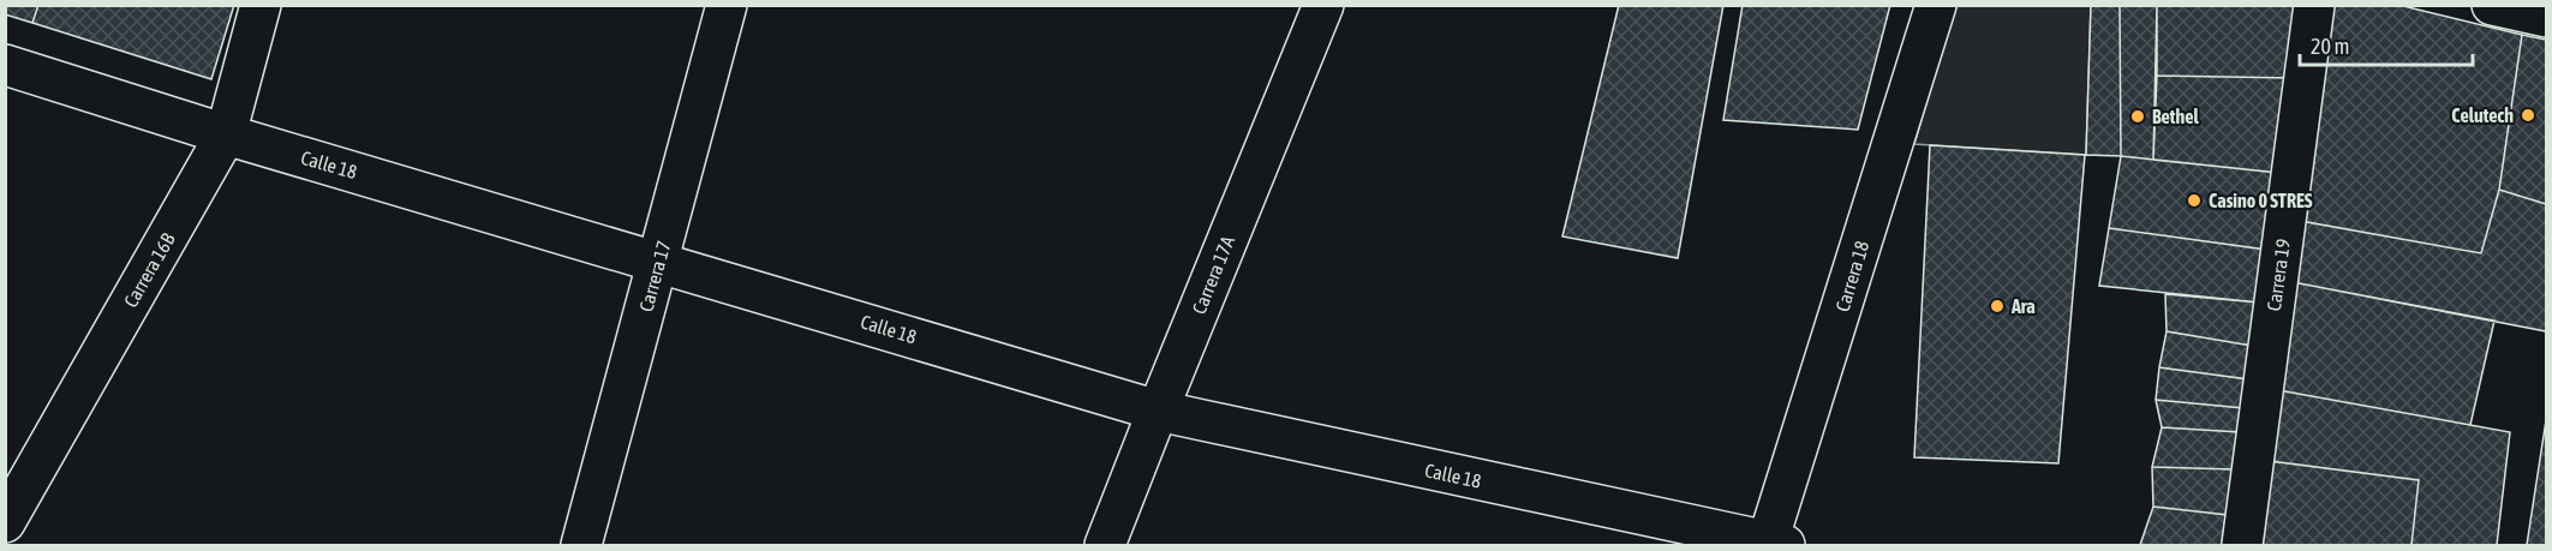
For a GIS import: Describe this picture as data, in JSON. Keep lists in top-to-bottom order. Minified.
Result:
{"streets":{"street":["Calle 18","Carrera 16B","Carrera 17A","Carrera 19","Carrera 17","Carrera 18"]},"crossings":[["Calle 18","Carrera 16B"],["Calle 18","Carrera 17A"],["Calle 18","Carrera 17"],["Calle 18","Carrera 18"]],"places":["Celutech","Bethel","Casino 0 STRES","Ara"],"scale_bar":"20 m"}
